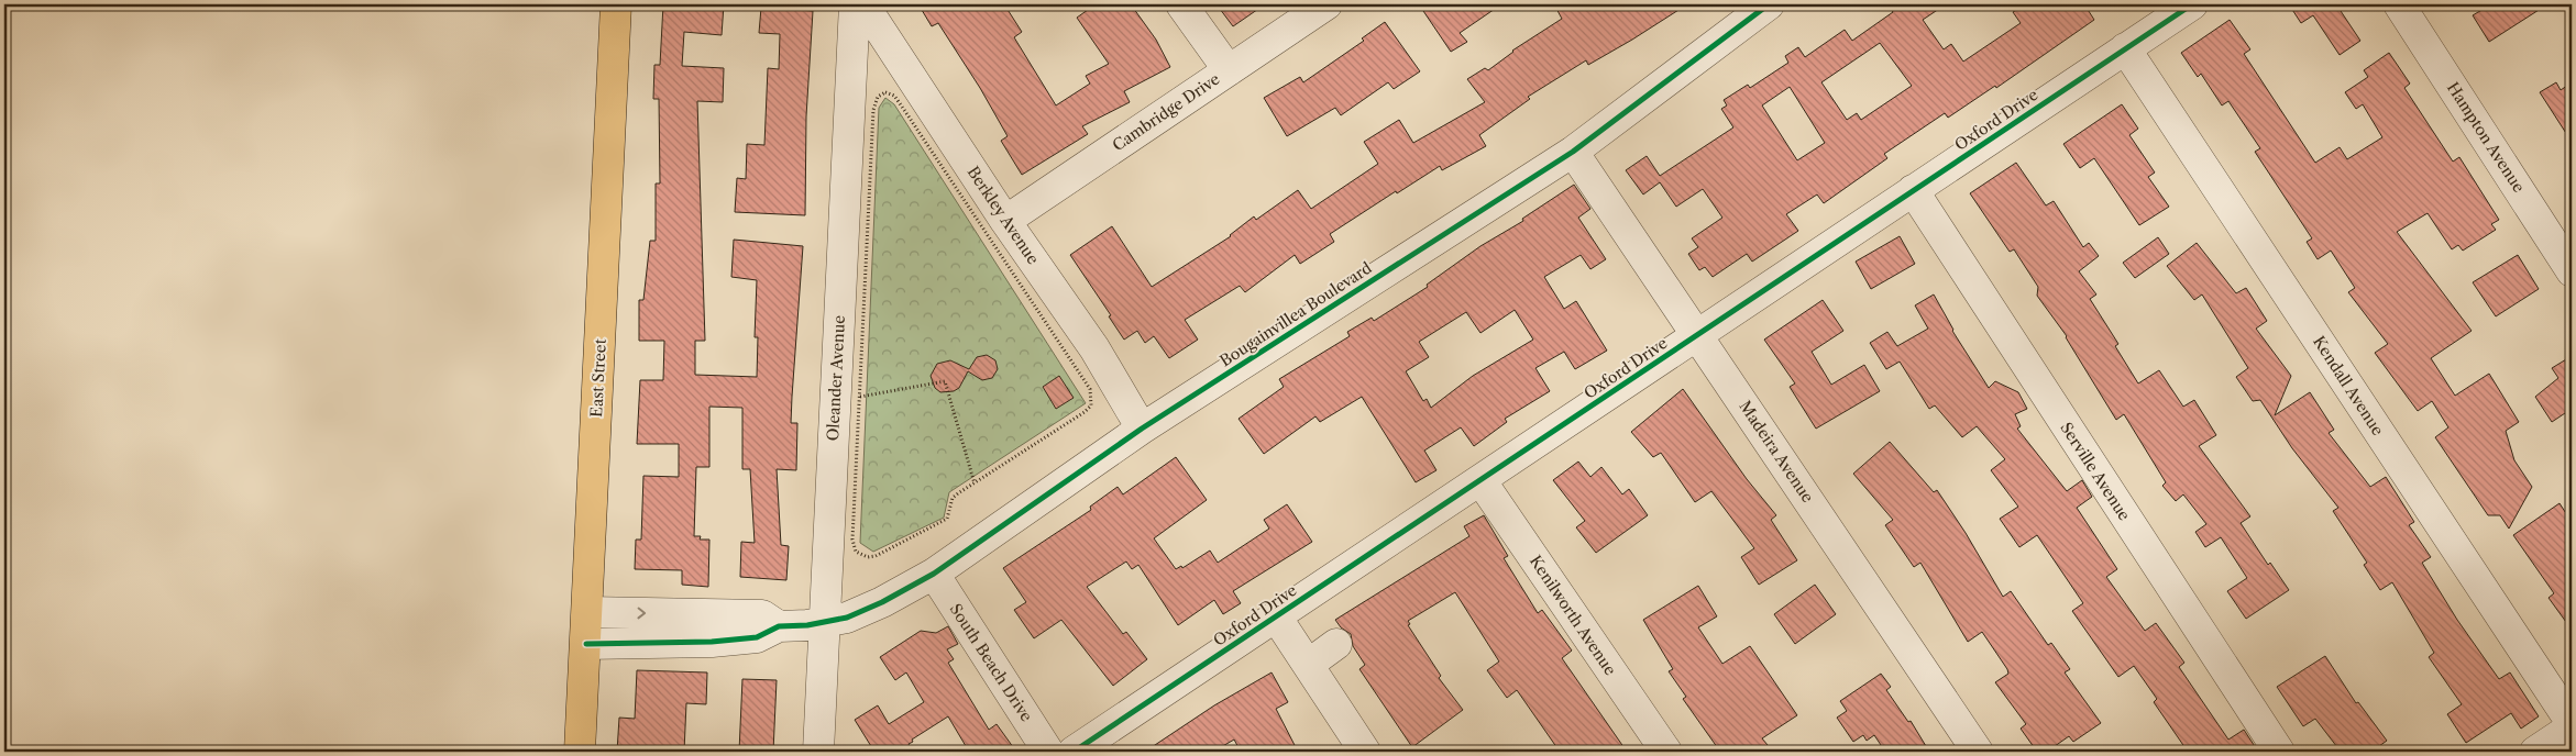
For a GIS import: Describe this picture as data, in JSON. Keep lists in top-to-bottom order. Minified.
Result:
{"streets":{"main road":["East Street"],"street":["Cambridge Drive","Oxford Drive","Hampton Avenue","Berkley Avenue","Bougainvillea Boulevard","Oleander Avenue","Kendall Avenue","Madeira Avenue","Serville Avenue","Kenilworth Avenue","South Beach Drive"]},"crossings":[["Cambridge Drive","Berkley Avenue"],["Oxford Drive","Kendall Avenue"],["Oxford Drive","Madeira Avenue"],["Oxford Drive","Serville Avenue"],["Oxford Drive","Kenilworth Avenue"],["Berkley Avenue","Bougainvillea Boulevard"],["Bougainvillea Boulevard","Oleander Avenue"],["Bougainvillea Boulevard","Madeira Avenue"],["Bougainvillea Boulevard","South Beach Drive"]]}
